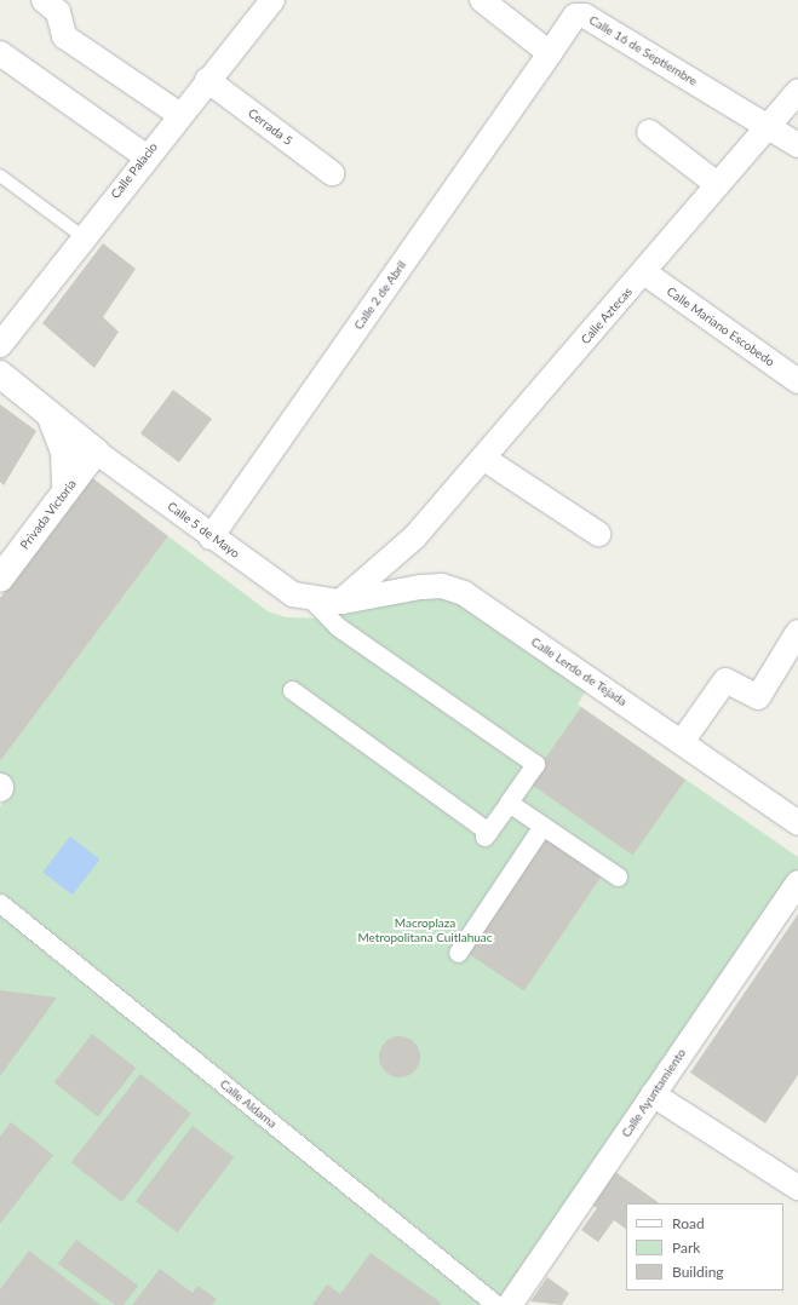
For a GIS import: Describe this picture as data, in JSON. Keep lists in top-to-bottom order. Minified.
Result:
{"streets":{"street":["Calle 16 de Septiembre","Cerrada 5","Calle Palacio","Calle 2 de Abril","Calle Aztecas","Calle Mariano Escobedo","Privada Victoria","Calle 5 de Mayo","Calle Lerdo de Tejada","Calle Ayuntamiento","Calle Aldama"]},"crossings":[["Calle 16 de Septiembre","Calle 2 de Abril"],["Calle 16 de Septiembre","Calle Aztecas"],["Cerrada 5","Calle Palacio"],["Calle 2 de Abril","Calle 5 de Mayo"],["Calle Aztecas","Calle Mariano Escobedo"],["Calle Aztecas","Calle 5 de Mayo"],["Calle Aztecas","Calle Lerdo de Tejada"],["Privada Victoria","Calle 5 de Mayo"],["Calle 5 de Mayo","Calle Lerdo de Tejada"]],"parks":["Macroplaza Metropolitana Cuitlahuac"],"legend":["Road","Park","Building"]}
